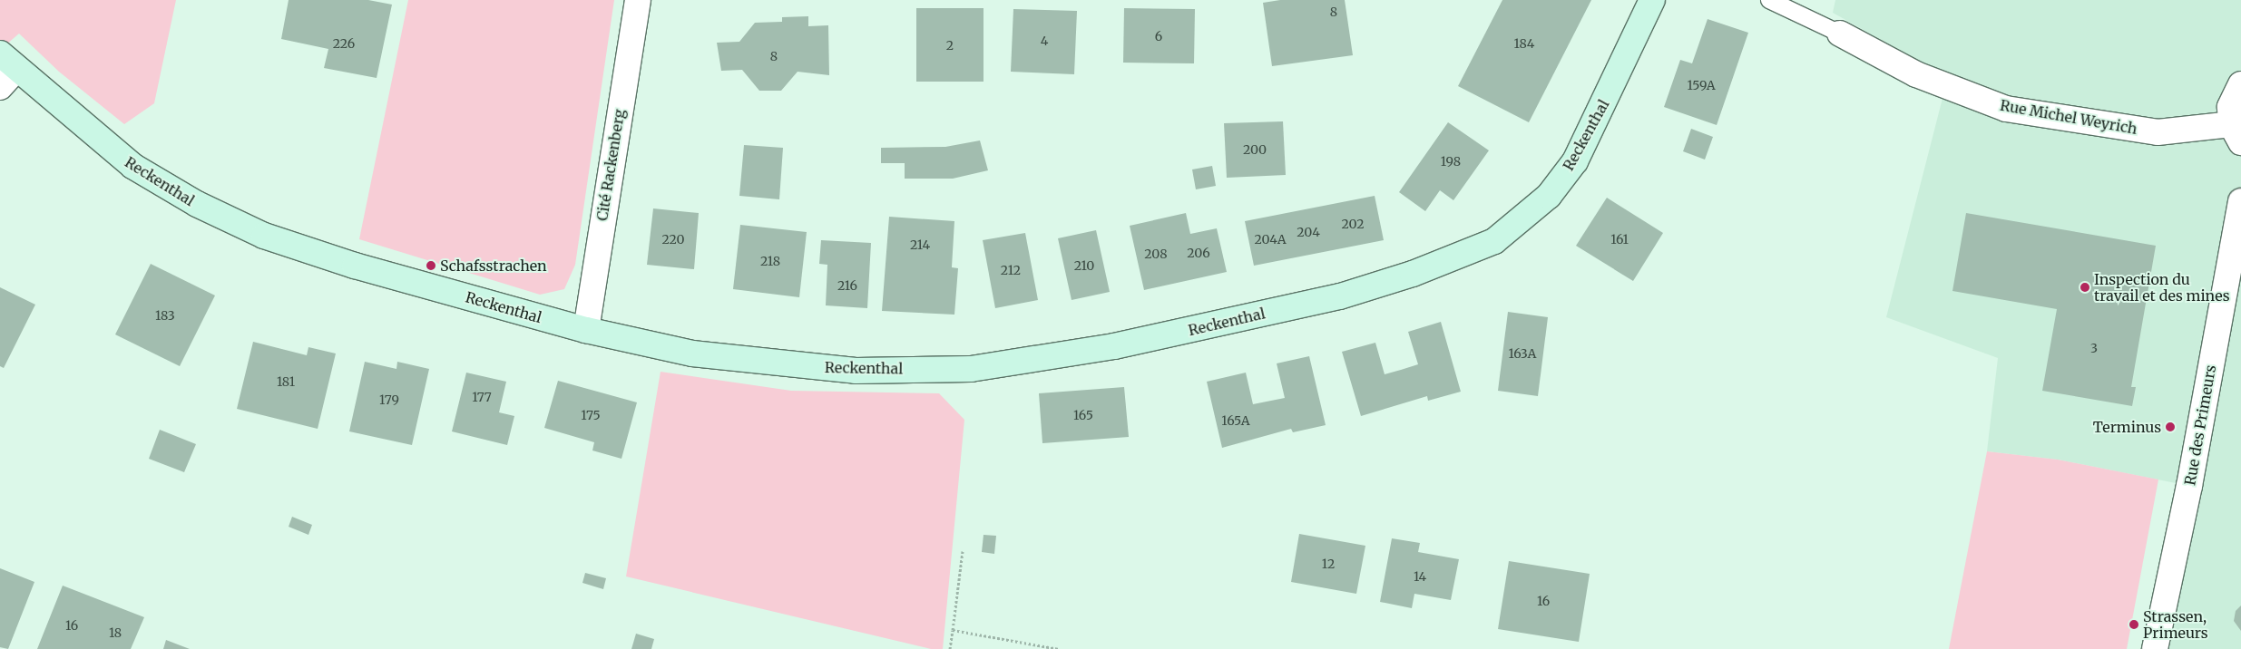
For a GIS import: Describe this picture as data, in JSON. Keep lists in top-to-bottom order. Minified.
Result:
{"streets":{"main road":["Reckenthal"],"street":["Rue Michel Weyrich","Cité Rackenberg","Rue des Primeurs"]},"crossings":[["Reckenthal","Cité Rackenberg"]],"places":["Schafsstrachen","Inspection du travail et des mines","Terminus","Strassen, Primeurs"],"house_numbers":["8","6","4","226","184","2","8","159A","200","198","202","204","220","204A","161","214","206","208","218","210","212","216","183","3","163A","181","177","179","175","165","165A","12","14","16","16","18"]}
